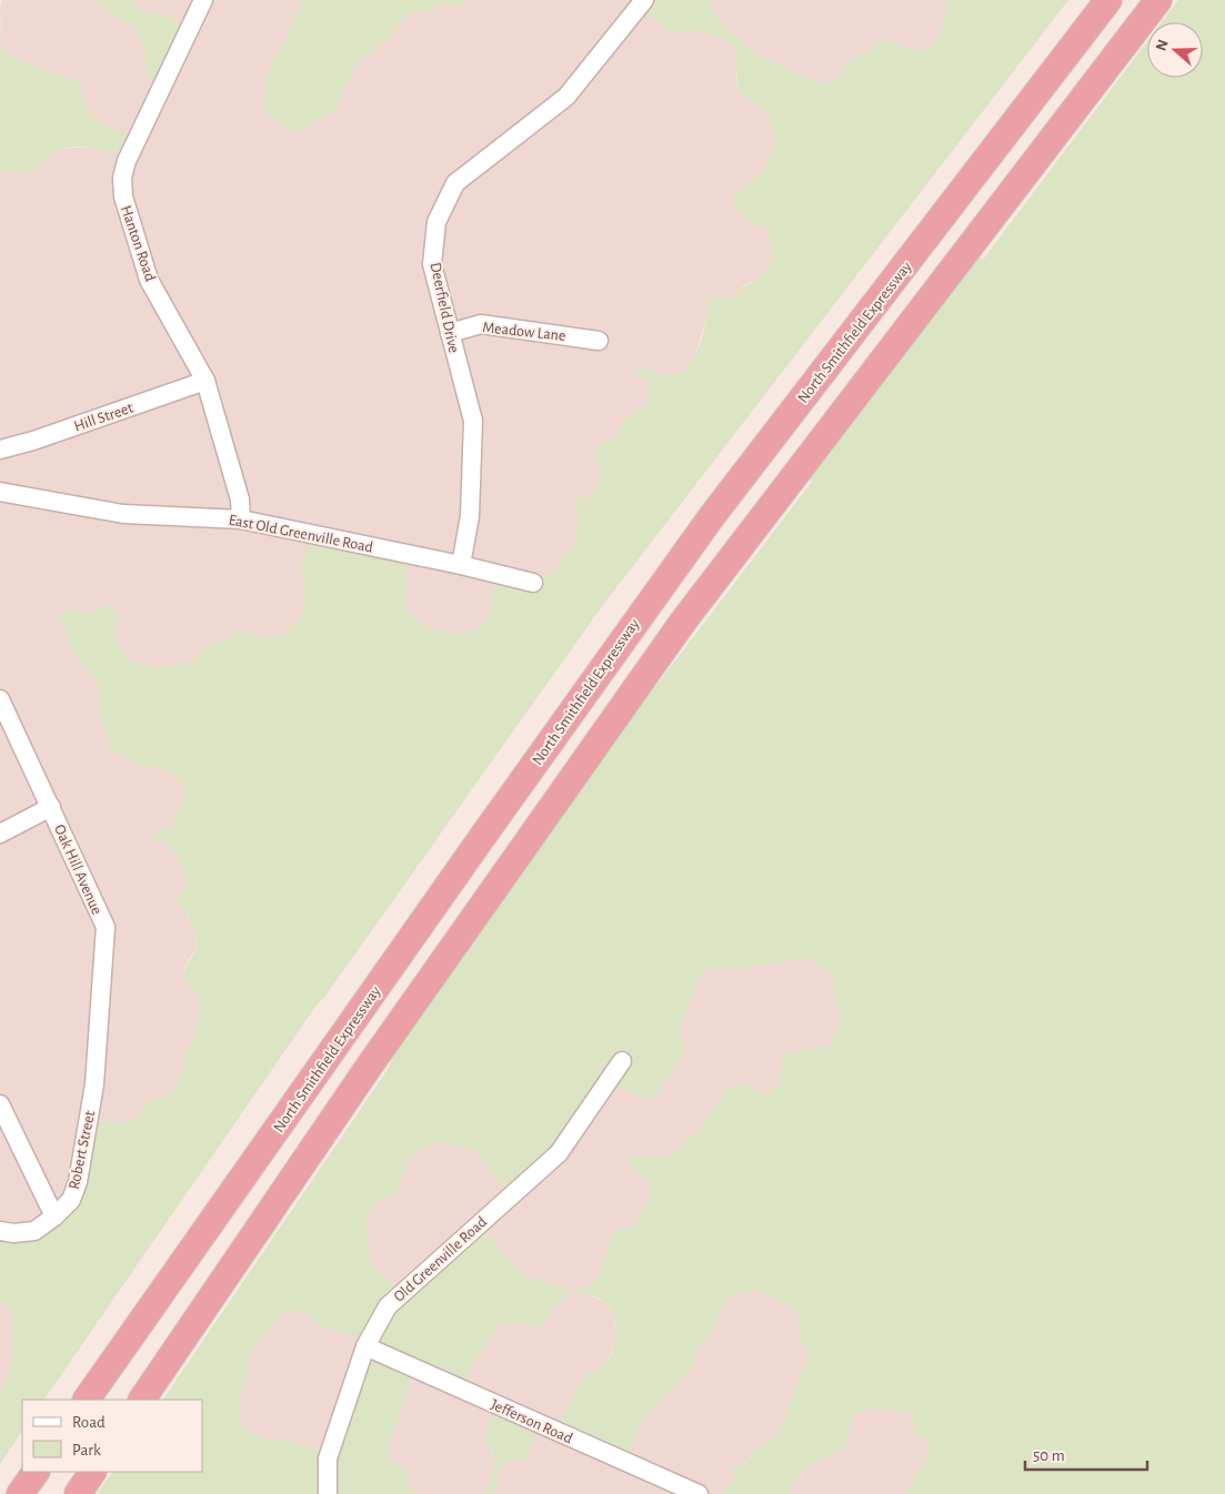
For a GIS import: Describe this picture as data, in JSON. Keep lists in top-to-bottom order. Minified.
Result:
{"streets":{"highway":["North Smithfield Expressway"],"street":["Hanton Road","Deerfield Drive","Meadow Lane","Hill Street","East Old Greenville Road","Oak Hill Avenue","Robert Street","Old Greenville Road","Jefferson Road"]},"crossings":[["Hanton Road","Hill Street"],["Hanton Road","East Old Greenville Road"],["Deerfield Drive","Meadow Lane"],["Deerfield Drive","East Old Greenville Road"],["Oak Hill Avenue","Robert Street"],["Old Greenville Road","Jefferson Road"]],"legend":["Road","Park"],"scale_bar":"50 m","north":"left"}
